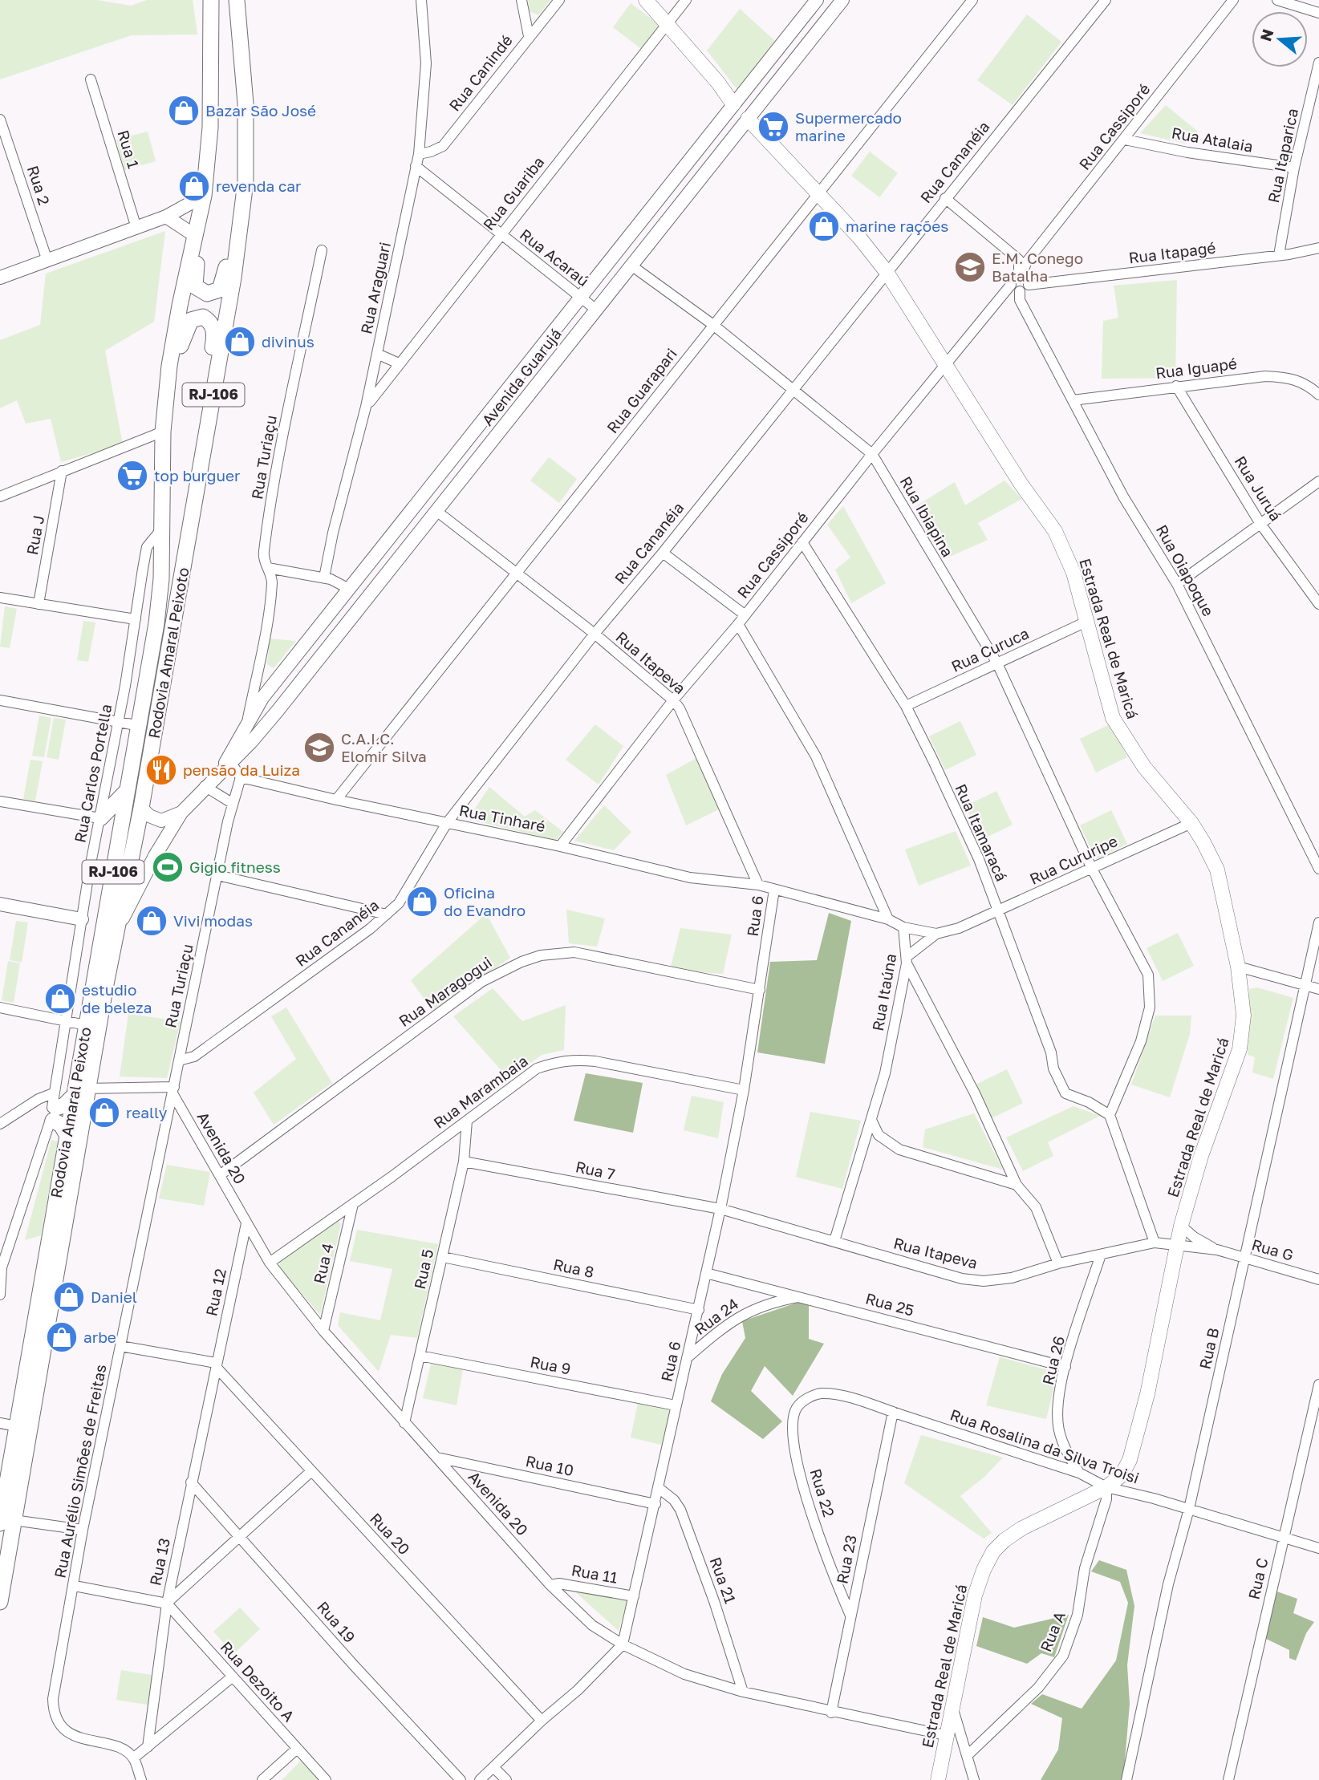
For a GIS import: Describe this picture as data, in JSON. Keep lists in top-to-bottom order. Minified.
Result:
{"streets":{"highway":["RJ-106","Rodovia Amaral Peixoto"],"main road":["Estrada Real de Maricá"],"street":["Rua Canindé","Rua Cassiporé","Rua Atalaia","Rua 1","Rua Itaparica","Rua Cananéia","Rua 2","Rua Guariba","Rua Itapagé","Rua Acaraú","Rua Araguari","Rua Iguapé","Avenida Guarujá","Rua Guarapari","Rua Turiaçu","Rua Juruá","Rua Ibiapina","Rua J","Rua Oiapoque","Rua Curuca","Rua Itapeva","Rua Carlos Portella","Rua Tinharé","Rua Itamaracá","Rua Cururipe","Rua 6","Rua Maragogui","Rua Itaúna","Rua Marambaia","Avenida 20","Rua 7","Rua G","Rua 4","Rua 8","Rua 5","Rua 12","Rua 25","Rua 24","Rua B","Rua 26","Rua 9","Rua Rosalina da Silva Troisi","Rua 10","Rua Aurélio Simões de Freitas","Rua 22","Rua 20","Rua 23","Rua 13","Rua 11","Rua C","Rua 21","Rua 19","Rua A","Rua Dezoito A"]},"crossings":[["Rua Canindé","Rua Araguari"],["Rua Cassiporé","Rua Atalaia"],["Rua Cassiporé","Rua Itapagé"],["Rua Cassiporé","Rua Ibiapina"],["Rua Cassiporé","Rua Oiapoque"],["Rua Cassiporé","Estrada Real de Maricá"],["Rua Cassiporé","Rua Itapeva"],["Rua Cassiporé","Rua Tinharé"],["Rua Cassiporé","Rua Itamaracá"],["Rua Atalaia","Rua Itaparica"],["Rua Itaparica","Rua Itapagé"],["Rua Cananéia","Rua Turiaçu"],["Rua Cananéia","Rua Ibiapina"],["Rua Cananéia","Estrada Real de Maricá"],["Rua Cananéia","Rua Itapeva"],["Rua Cananéia","Rua Tinharé"],["Rua Guariba","Rua Acaraú"],["Rua Guariba","Rua Araguari"],["Rua Guariba","Estrada Real de Maricá"],["Rua Acaraú","Rua Araguari"],["Rua Acaraú","Avenida Guarujá"],["Rua Iguapé","Rua Juruá"],["Rua Iguapé","Rua Oiapoque"],["Avenida Guarujá","Rua Turiaçu"],["Avenida Guarujá","Rua Ibiapina"],["Avenida Guarujá","Estrada Real de Maricá"],["Avenida Guarujá","Rodovia Amaral Peixoto"],["Avenida Guarujá","Rua Itapeva"],["Rua Guarapari","Rua Ibiapina"],["Rua Guarapari","Estrada Real de Maricá"],["Rua Guarapari","Rua Itapeva"],["Rua Guarapari","Rua Tinharé"],["Rua Turiaçu","Rua Tinharé"],["Rua Turiaçu","Avenida 20"],["Rua Turiaçu","Rua Aurélio Simões de Freitas"],["Rua Ibiapina","Rua Curuca"],["Rua Ibiapina","Rua Itamaracá"],["Rua Ibiapina","Rua Cururipe"],["Estrada Real de Maricá","Rua Curuca"],["Estrada Real de Maricá","Rua Itapeva"],["Estrada Real de Maricá","Rua Cururipe"],["Estrada Real de Maricá","Avenida 20"],["Estrada Real de Maricá","Rua G"],["Estrada Real de Maricá","Rua Rosalina da Silva Troisi"],["Estrada Real de Maricá","Rua A"],["Rua Curuca","Rua Itamaracá"],["Rodovia Amaral Peixoto","Rua Carlos Portella"],["Rua Itapeva","Rua Tinharé"],["Rua Itapeva","Rua 6"],["Rua Itapeva","Rua 7"],["Rua Itapeva","Rua G"],["Rua Itapeva","Rua 26"],["Rua Itamaracá","Rua Cururipe"],["Rua Cururipe","Rua Itaúna"],["Rua 6","Rua Maragogui"],["Rua 6","Rua Marambaia"],["Rua 6","Avenida 20"],["Rua 6","Rua 7"],["Rua 6","Rua 8"],["Rua 6","Rua 25"],["Rua 6","Rua 24"],["Rua 6","Rua 9"],["Rua 6","Rua 10"],["Rua 6","Rua 11"],["Rua 6","Rua 21"],["Rua Maragogui","Avenida 20"],["Rua Marambaia","Avenida 20"],["Rua Marambaia","Rua 4"],["Rua Marambaia","Rua 5"],["Avenida 20","Rua 4"],["Avenida 20","Rua 5"],["Avenida 20","Rua 12"],["Avenida 20","Rua 10"],["Avenida 20","Rua Aurélio Simões de Freitas"],["Avenida 20","Rua 23"],["Avenida 20","Rua 11"],["Avenida 20","Rua 21"],["Rua 7","Rua 5"],["Rua G","Rua B"],["Rua 8","Rua 5"],["Rua 5","Rua 9"],["Rua 12","Rua 20"],["Rua 12","Rua 13"],["Rua 25","Rua 24"],["Rua 25","Rua 26"],["Rua B","Rua Rosalina da Silva Troisi"],["Rua 26","Rua Rosalina da Silva Troisi"],["Rua Rosalina da Silva Troisi","Rua 22"],["Rua Rosalina da Silva Troisi","Rua 23"],["Rua Rosalina da Silva Troisi","Rua C"],["Rua Rosalina da Silva Troisi","Rua A"],["Rua 22","Rua 23"],["Rua 20","Rua 13"],["Rua 13","Rua 19"],["Rua 13","Rua Dezoito A"]],"places":{"shop":["Bazar São José","revenda car","marine rações","divinus","Oficina do Evandro","Vivi modas","estudio de beleza","really","Daniel","arbe"],"supermarket":["Supermercado marine","top burguer"],"school or university":["E.M. Conego Batalha","C.A.I.C. Elomir Silva"],"restaurant":["pensão da Luiza"],"sports":["Gigio fitness"]},"north":"left"}
